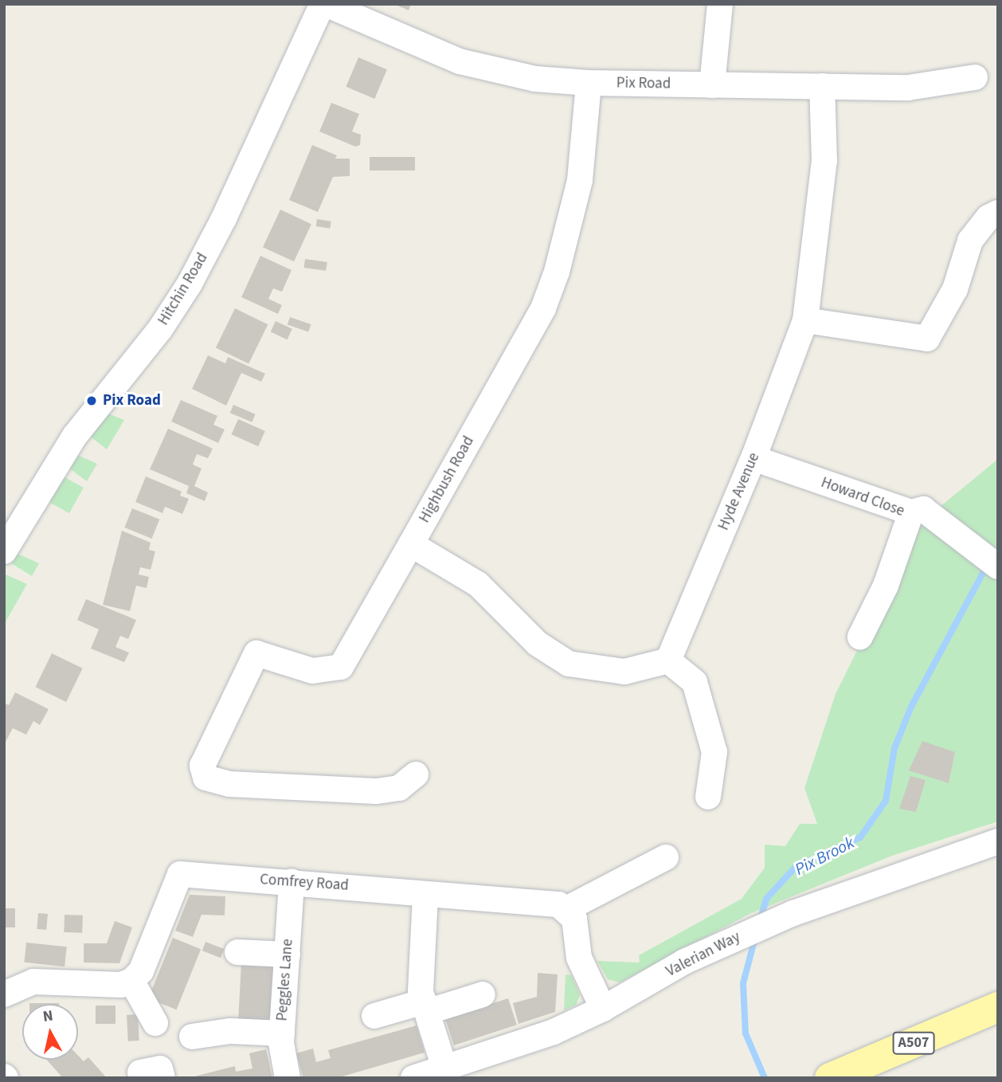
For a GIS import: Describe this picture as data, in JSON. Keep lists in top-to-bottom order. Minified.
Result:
{"streets":{"main road":["A507"],"street":["Pix Road","Hitchin Road","Highbush Road","Hyde Avenue","Howard Close","Comfrey Road","Valerian Way","Peggles Lane"]},"crossings":[["Pix Road","Hitchin Road"],["Pix Road","Highbush Road"],["Pix Road","Hyde Avenue"],["Hyde Avenue","Howard Close"],["Comfrey Road","Peggles Lane"]],"water":["Pix Brook"],"places":["Pix Road"],"north":"top"}
